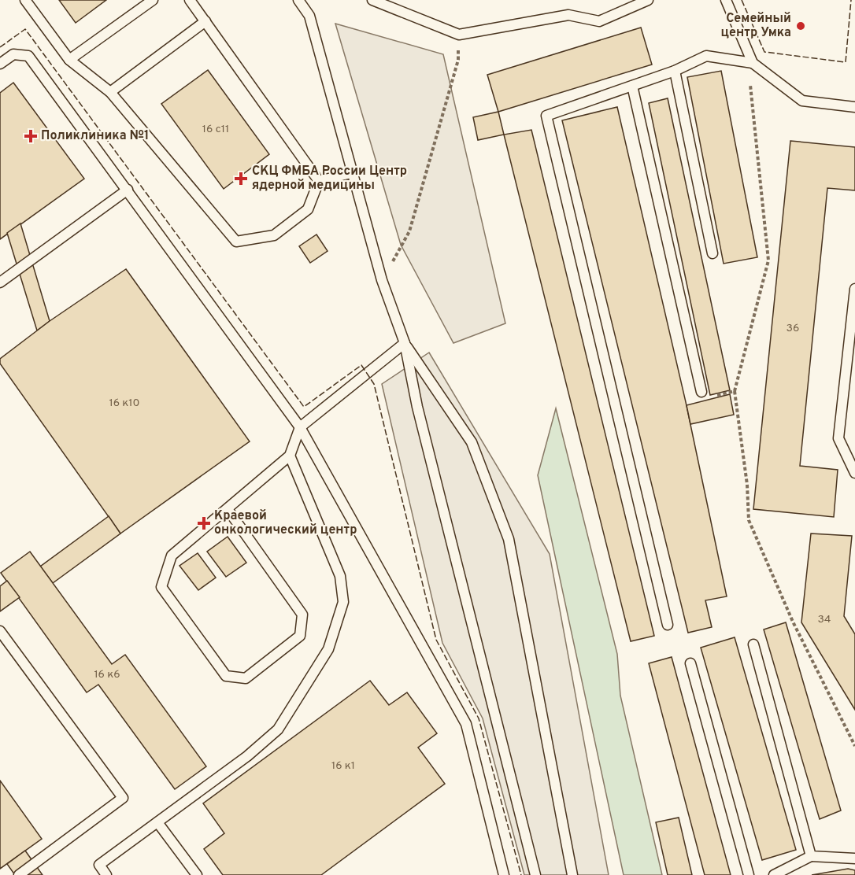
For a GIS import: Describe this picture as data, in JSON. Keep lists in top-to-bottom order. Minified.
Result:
{"places":{"other":["Семейный центр Умка"],"health":["Поликлиника №1","СКЦ ФМБА России Центр ядерной медицины","Краевой онкологический центр"]},"house_numbers":["16 с11","36","16 к10","34","16 к6","16 к1"]}
